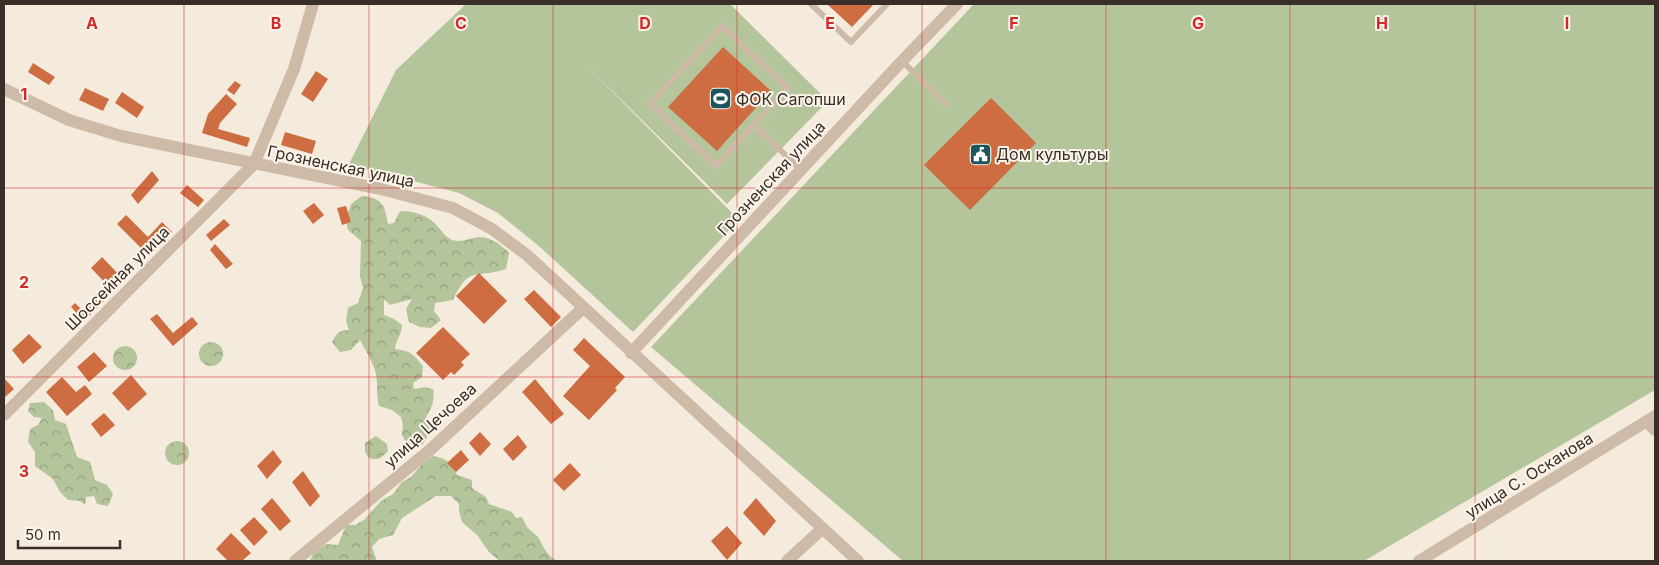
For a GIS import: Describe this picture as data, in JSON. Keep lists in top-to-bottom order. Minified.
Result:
{"streets":{"street":["Грозненская улица","Шоссейная улица","улица Цечоева","улица С. Осканова"]},"crossings":[["Грозненская улица","Шоссейная улица"],["Грозненская улица","улица Цечоева"]],"places":{"sports":["ФОК Сагопши"],"public building":["Дом культуры"]},"scale_bar":"50 m","grid":{"columns":["A","B","C","D","E","F","G","H","I"],"rows":["1","2","3"]}}
